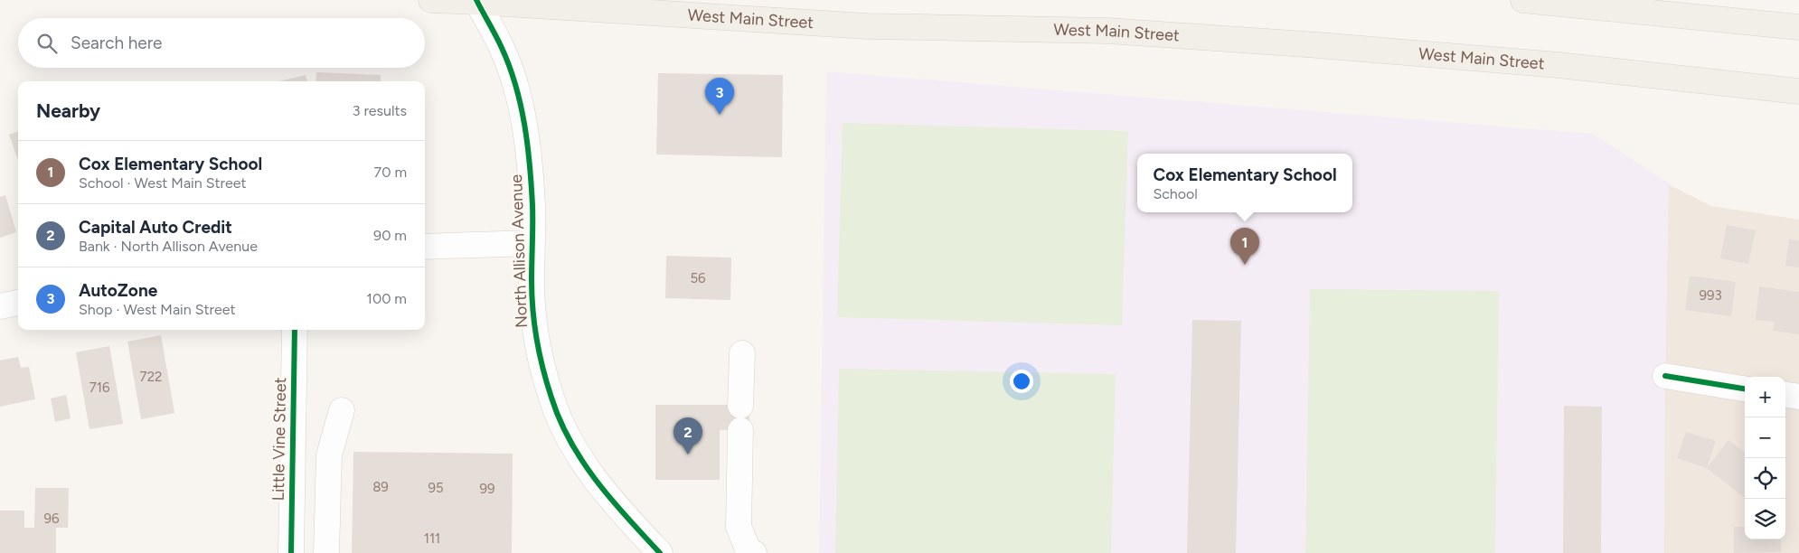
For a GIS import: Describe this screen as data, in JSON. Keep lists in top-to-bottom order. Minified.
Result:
{"streets":{"main road":["West Main Street"],"street":["North Allison Avenue","Little Vine Street"]},"crossings":[["West Main Street","North Allison Avenue"]],"house_numbers":["56","993","722","716","89","95","99","96","111"],"page":{"search":"Search here","pins":["3","1","2"],"heading":["Nearby","3 results"],"list":[{"mark":"1","name":"Cox Elementary School","note":"School · West Main Street","value":"70 m"},{"mark":"2","name":"Capital Auto Credit","note":"Bank · North Allison Avenue","value":"90 m"},{"mark":"3","name":"AutoZone","note":"Shop · West Main Street","value":"100 m"}],"popup":["Cox Elementary School","School"],"map_buttons":["+","−"]}}
